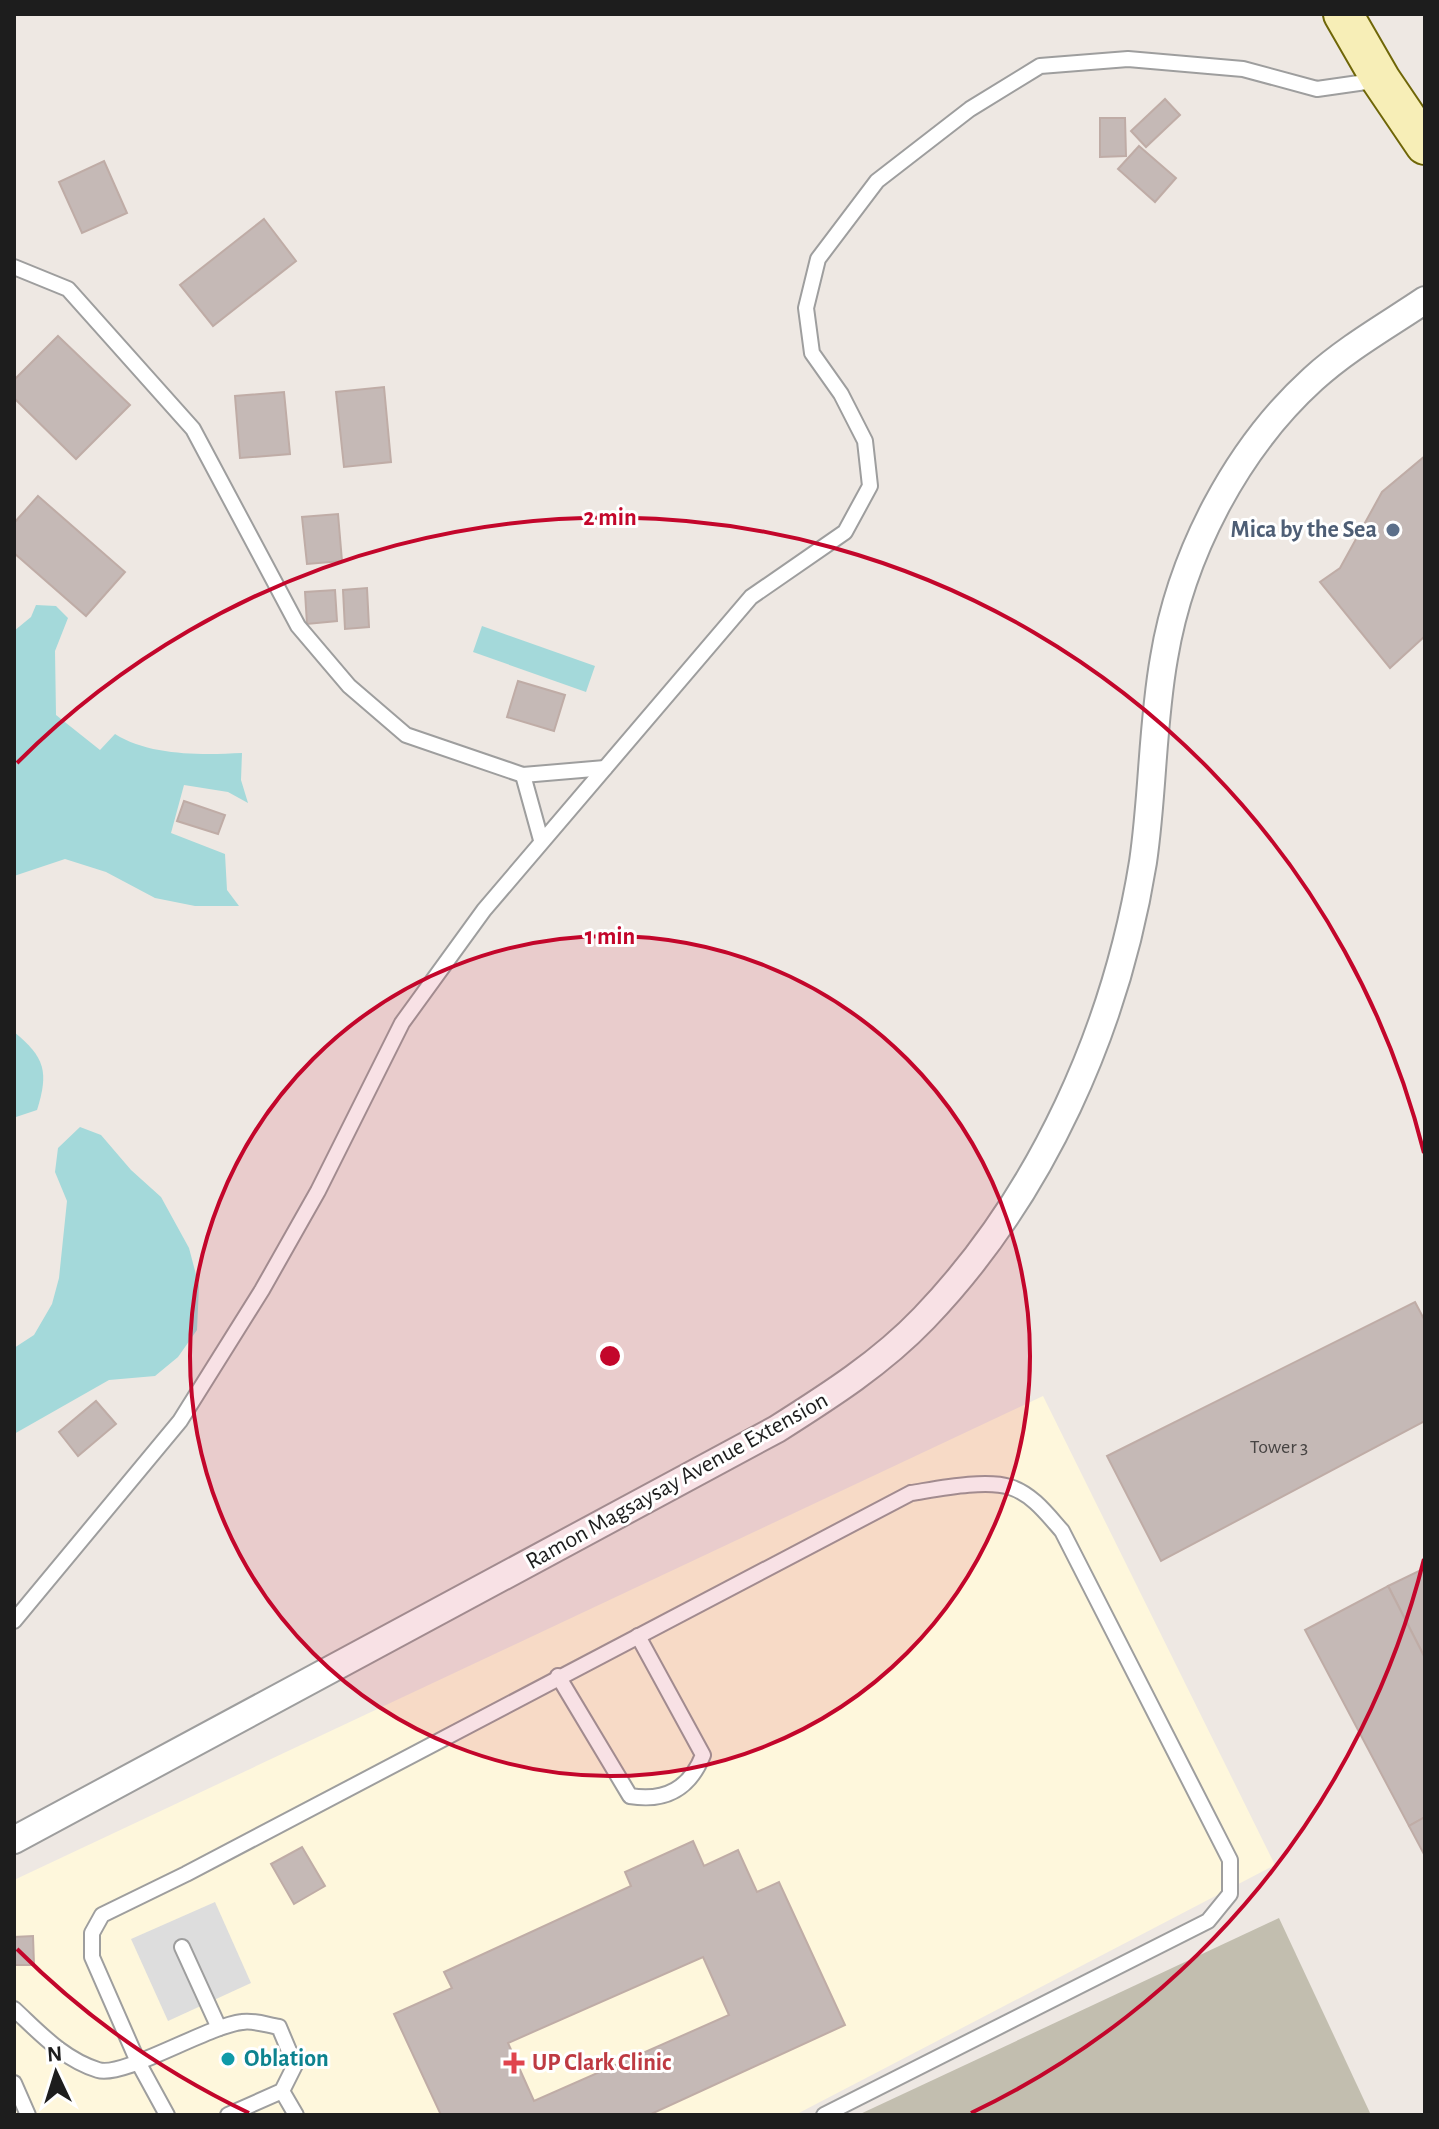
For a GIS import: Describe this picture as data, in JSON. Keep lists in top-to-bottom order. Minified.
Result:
{"streets":{"street":["Ramon Magsaysay Avenue Extension"]},"places":{"other":["Mica by the Sea","Oblation"],"health":["UP Clark Clinic"]},"house_numbers":["Tower 3"],"north":"top","rings":["2 min","1 min"]}
